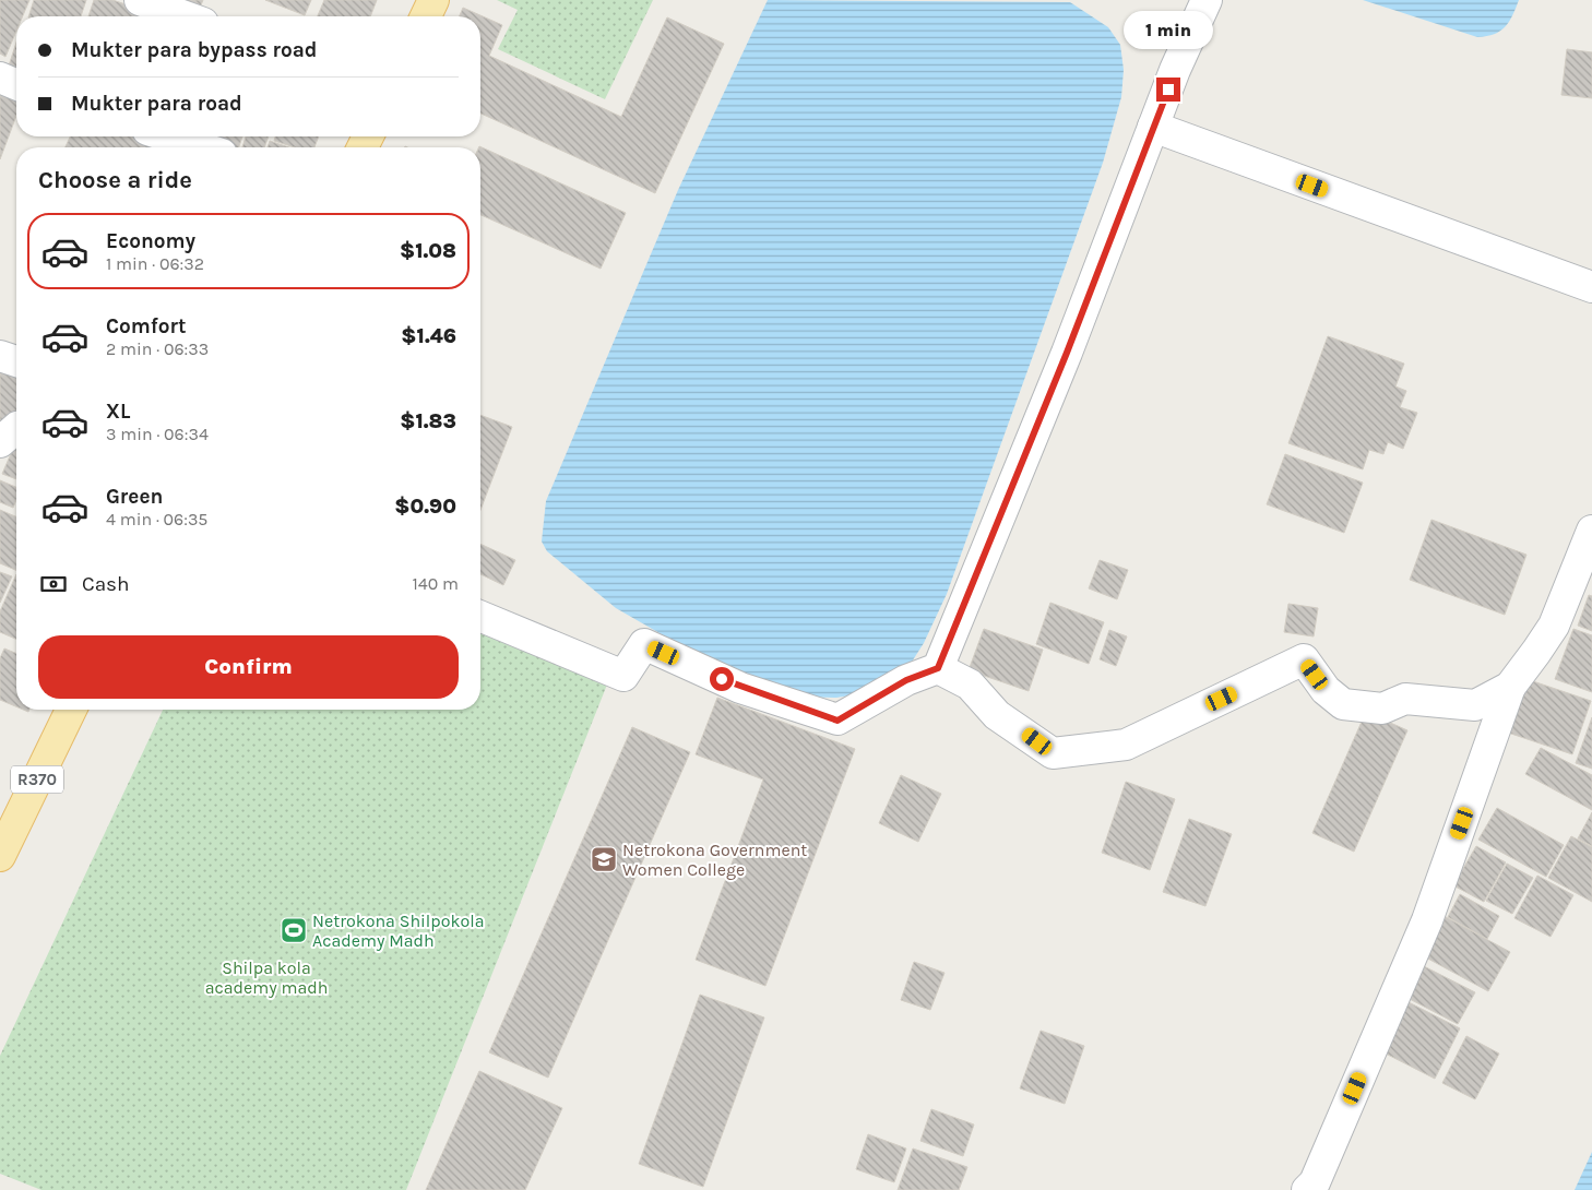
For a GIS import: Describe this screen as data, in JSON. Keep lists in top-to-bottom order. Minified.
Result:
{"streets":{"main road":["R370"]},"parks":["Shilpa kola academy madh"],"places":{"school or university":["Netrokona Government Women College"],"sports":["Netrokona Shilpokola Academy Madh"]},"page":{"bubble":"1 min","banner":["Mukter para bypass road","Mukter para road"],"heading":"Choose a ride","list":[{"name":"Economy","note":"1 min · 06:32","value":"$1.08"},{"name":"Comfort","note":"2 min · 06:33","value":"$1.46"},{"name":"XL","note":"3 min · 06:34","value":"$1.83"},{"name":"Green","note":"4 min · 06:35","value":"$0.90"}],"pay":["Cash","140 m"],"buttons":"Confirm"}}
